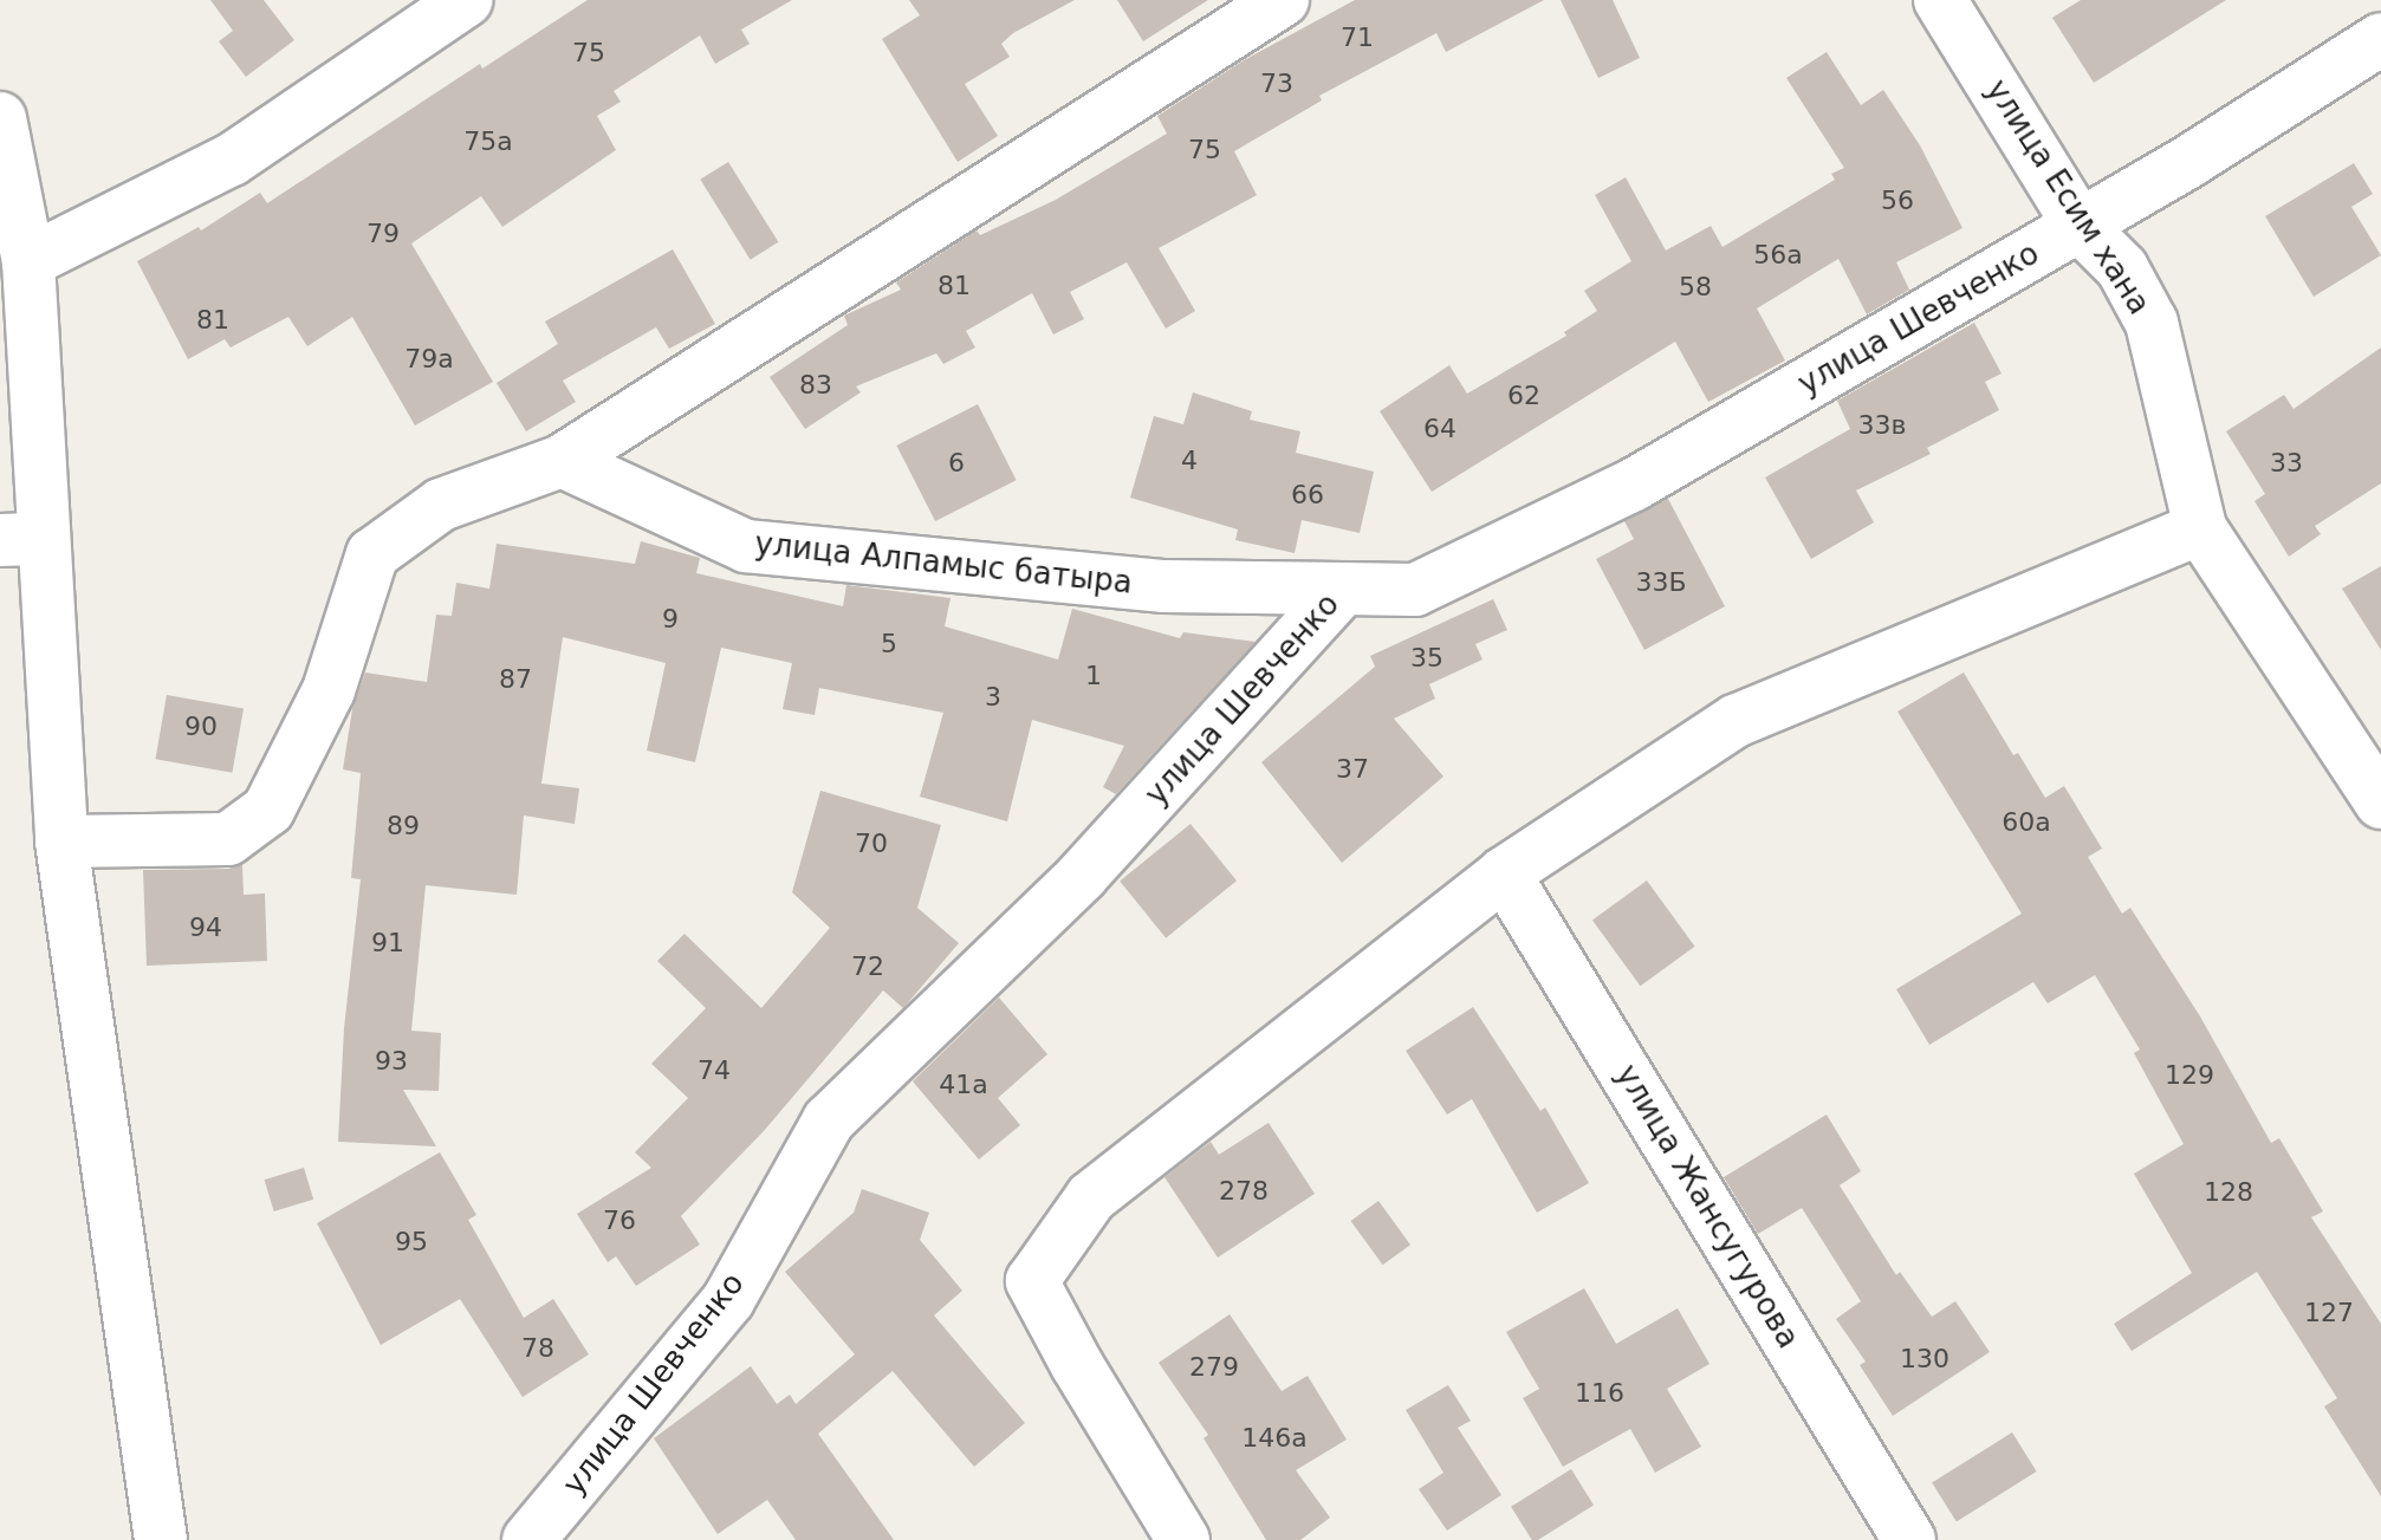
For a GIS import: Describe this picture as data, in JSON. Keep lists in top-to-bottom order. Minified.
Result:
{"streets":{"street":["улица Есим хана","улица Шевченко","улица Алпамыс батыра","улица Жансугурова"]},"crossings":[["улица Есим хана","улица Шевченко"],["улица Шевченко","улица Алпамыс батыра"]],"house_numbers":["71","75","73","75а","75","56","79","56а","81","58","81","79а","83","62","33в","64","4","6","33","66","33Б","9","5","35","1","87","3","90","37","60а","89","70","94","91","72","93","74","129","41а","278","128","76","95","127","78","130","279","116","146а"]}
